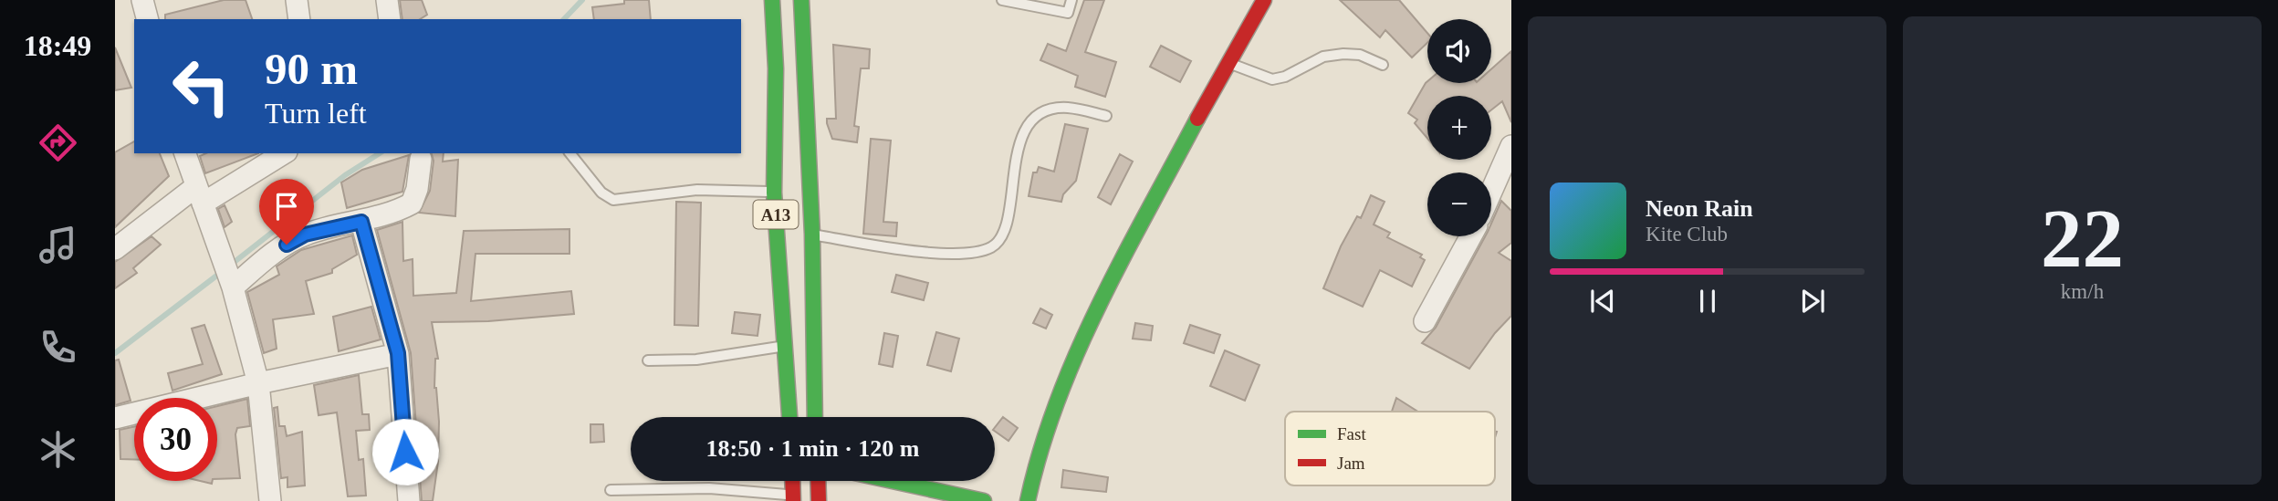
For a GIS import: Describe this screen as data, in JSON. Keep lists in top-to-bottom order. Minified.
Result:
{"streets":{"main road":["A13"]},"legend":["Fast","Jam"],"page":{"tabs":"18:49","tile":["22","km/h"],"map_buttons":["+","−"],"turn":["90 m","Turn left"],"song":["Neon Rain","Kite Club"],"limit":"30","trip":"18:50 · 1 min · 120 m"}}
